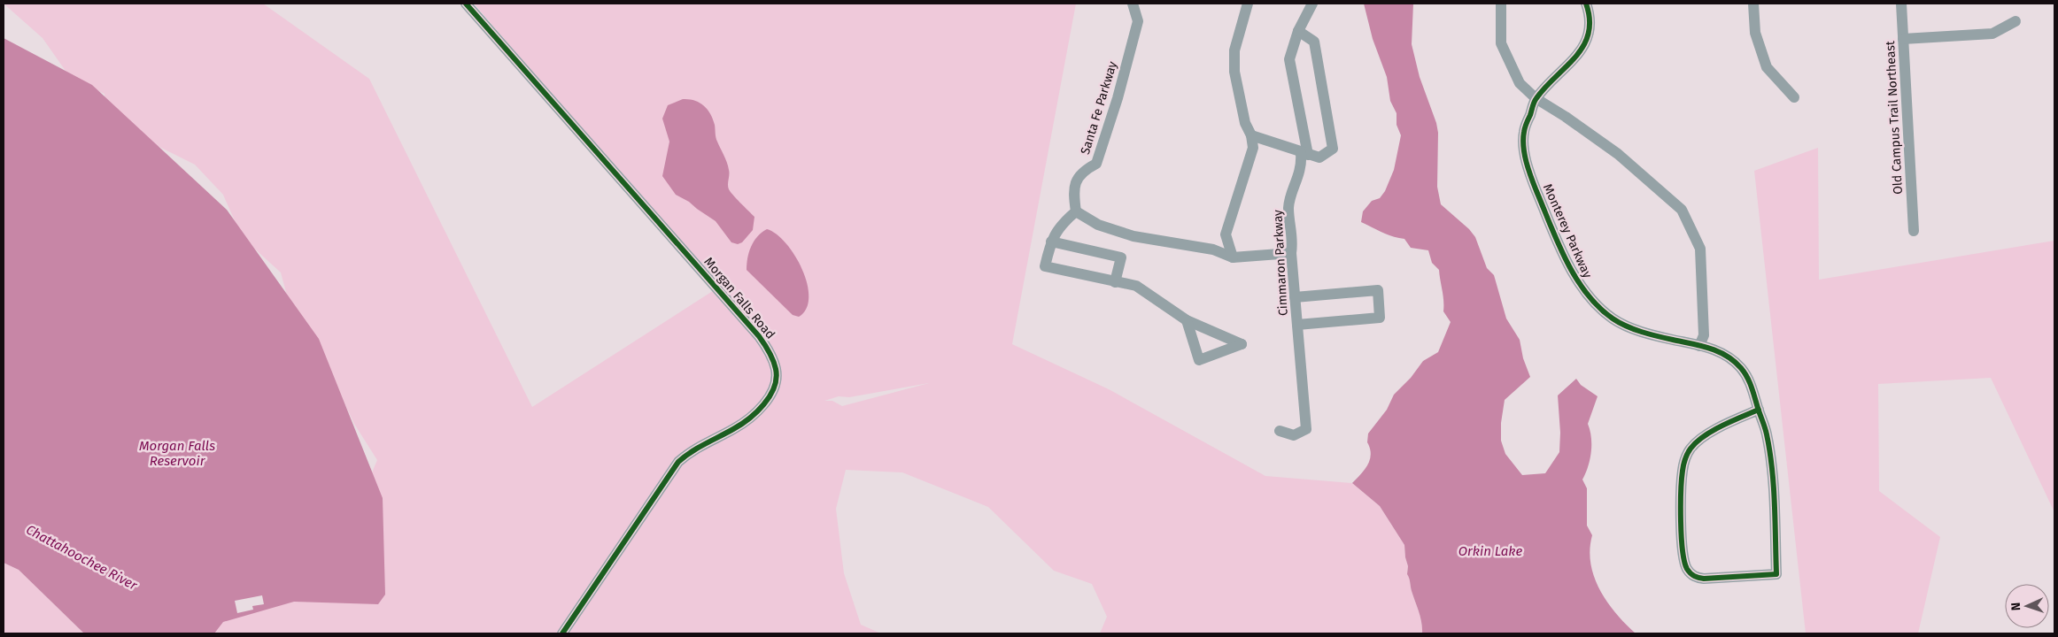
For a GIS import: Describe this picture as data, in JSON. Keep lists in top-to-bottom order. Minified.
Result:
{"streets":{"street":["Santa Fe Parkway","Old Campus Trail Northeast","Monterey Parkway","Cimmaron Parkway","Morgan Falls Road"]},"water":["Morgan Falls Reservoir","Orkin Lake","Chattahoochee River"],"north":"left"}
